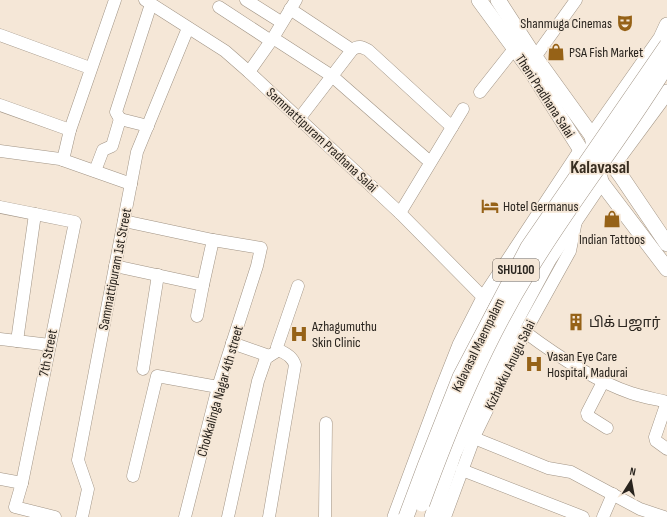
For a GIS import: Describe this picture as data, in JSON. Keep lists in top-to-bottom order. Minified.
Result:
{"streets":{"main road":["Theni Pradhana Salai","SHU100","Kalavasal Maempalam"],"street":["Sammattipuram Pradhana Salai","Sammattipuram 1st Street","7th Street","Kizhakku Anugu Salai","Chokkalinga Nagar 4th street"]},"crossings":[["Sammattipuram Pradhana Salai","Sammattipuram 1st Street"]],"districts":["Kalavasal"],"places":{"theatre":["Shanmuga Cinemas"],"shop":["PSA Fish Market","Indian Tattoos"],"hotel":["Hotel Germanus"],"building":["பிக் பஜார்"],"hospital":["Azhagumuthu Skin Clinic","Vasan Eye Care Hospital, Madurai"]},"north":"top"}
